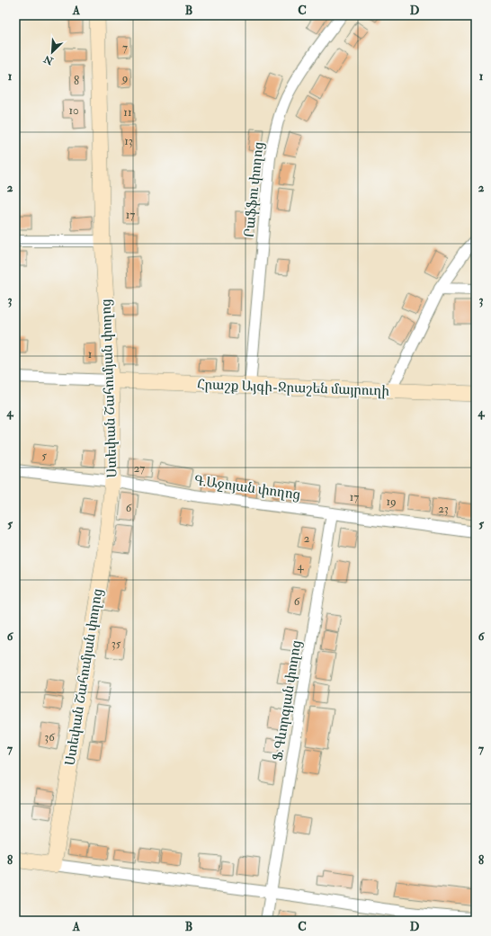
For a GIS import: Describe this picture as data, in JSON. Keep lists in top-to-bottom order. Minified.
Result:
{"streets":{"main road":["Հրաշք Այգի-Ջրաշեն մայրուղի","Ստեփան Շահումյան փողոց"],"street":["Րաֆֆու փողոց","Գ.Աջոյան փողոց","Ֆ.Գևորգյան փողոց"]},"crossings":[["Րաֆֆու փողոց","Հրաշք Այգի-Ջրաշեն մայրուղի"],["Հրաշք Այգի-Ջրաշեն մայրուղի","Ստեփան Շահումյան փողոց"],["Ստեփան Շահումյան փողոց","Գ.Աջոյան փողոց"],["Գ.Աջոյան փողոց","Ֆ.Գևորգյան փողոց"]],"house_numbers":["7","9","8","10","11","13","17","1","5","27","17","19","6","23","2","4","6","35","36"],"north":"bottom left","grid":{"columns":["A","B","C","D"],"rows":["1","2","3","4","5","6","7","8"]}}
